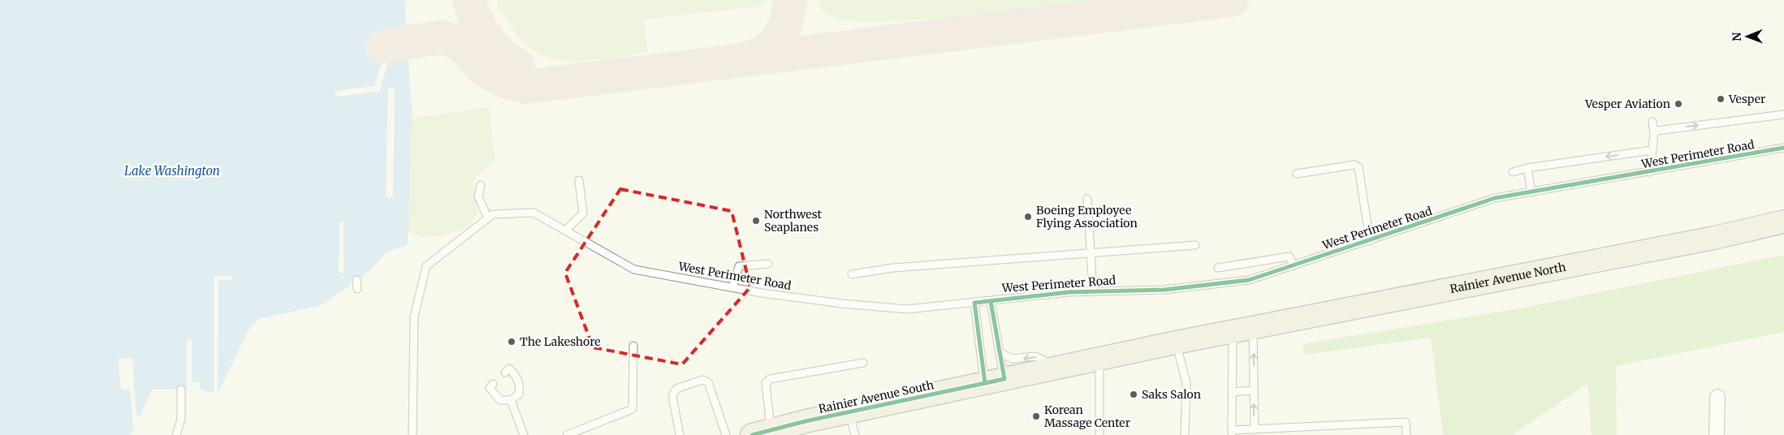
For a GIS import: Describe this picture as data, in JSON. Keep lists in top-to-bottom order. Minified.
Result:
{"streets":{"main road":["Rainier Avenue North","Rainier Avenue South"],"lane":["West Perimeter Road"]},"crossings":[["Rainier Avenue North","Rainier Avenue South"]],"water":["Lake Washington"],"places":["Vesper","Vesper Aviation","Boeing Employee Flying Association","Northwest Seaplanes","The Lakeshore","Saks Salon","Korean Massage Center"],"north":"left"}
